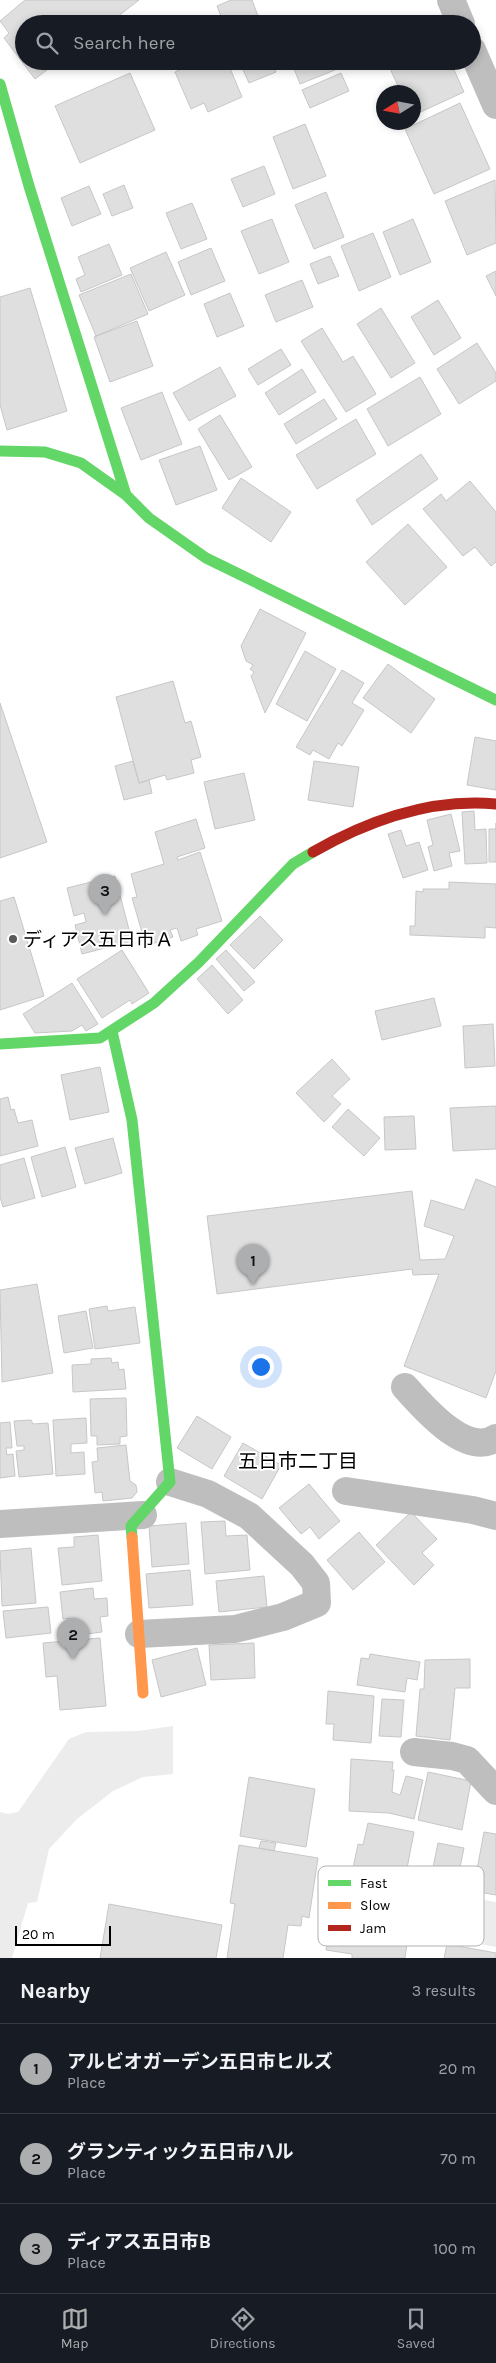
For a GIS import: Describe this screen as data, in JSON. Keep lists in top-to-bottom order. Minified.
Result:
{"districts":["五日市二丁目"],"places":["ディアス五日市Ａ"],"legend":["Fast","Slow","Jam"],"scale_bar":"20 m","north":"left","page":{"search":"Search here","pins":["3","1","2"],"scale":"20 m","heading":["Nearby","3 results"],"list":[{"mark":"1","name":"アルビオガーデン五日市ヒルズ","note":"Place","value":"20 m"},{"mark":"2","name":"グランティック五日市ハル","note":"Place","value":"70 m"},{"mark":"3","name":"ディアス五日市B","note":"Place","value":"100 m"}],"nav":["Map","Directions","Saved"]}}
